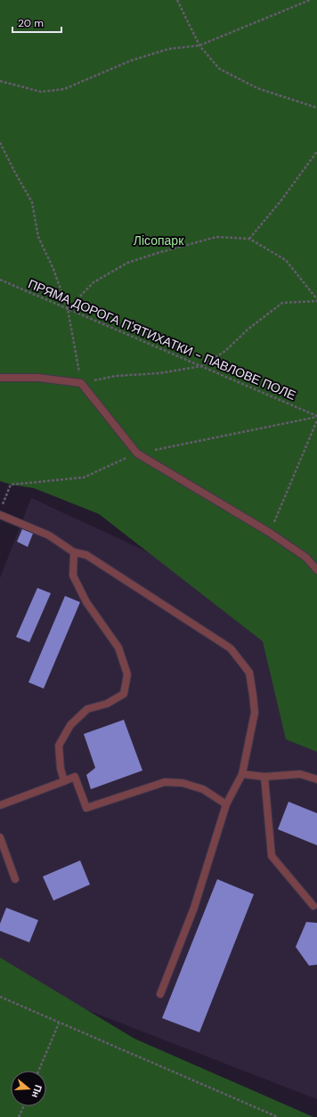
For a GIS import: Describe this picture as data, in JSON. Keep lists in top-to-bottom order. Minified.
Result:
{"streets":{"path":["ПРЯМА ДОРОГА П'ЯТИХАТКИ - ПАВЛОВЕ ПОЛЕ"]},"parks":["Лісопарк"],"scale_bar":"20 m","north":"right"}
